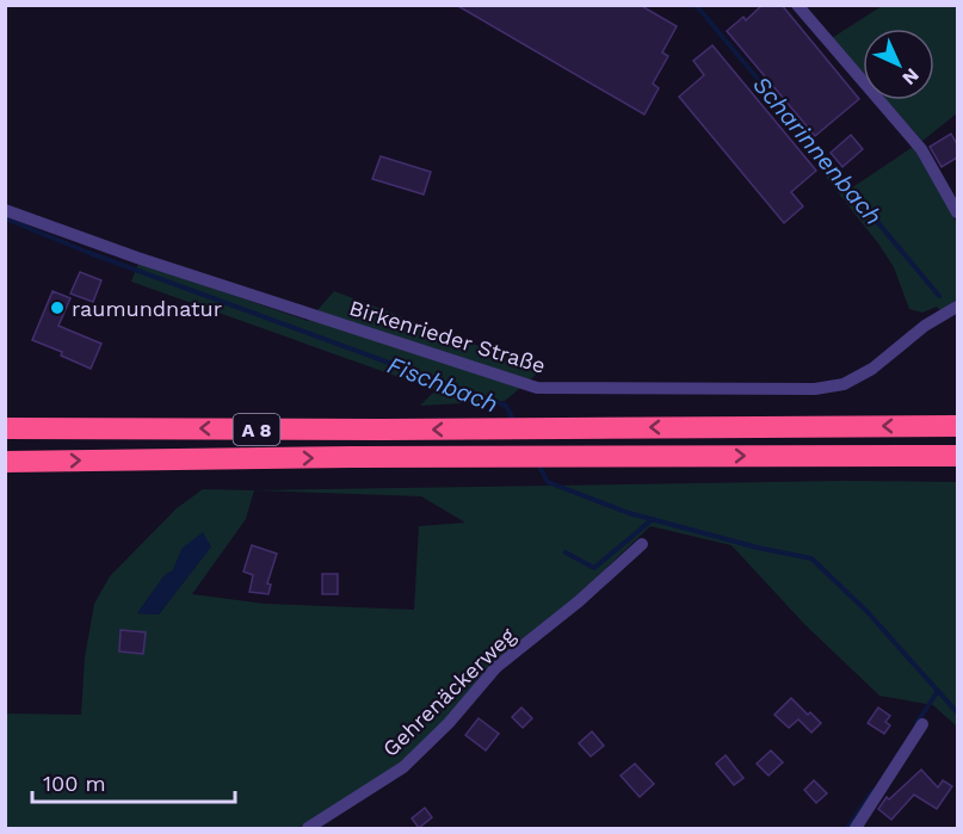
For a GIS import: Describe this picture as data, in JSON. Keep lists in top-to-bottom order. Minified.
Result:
{"streets":{"highway":["A 8"],"street":["Birkenrieder Straße","Gehrenäckerweg"]},"water":["Scharinnenbach","Fischbach"],"places":["raumundnatur"],"scale_bar":"100 m","north":"bottom right"}
